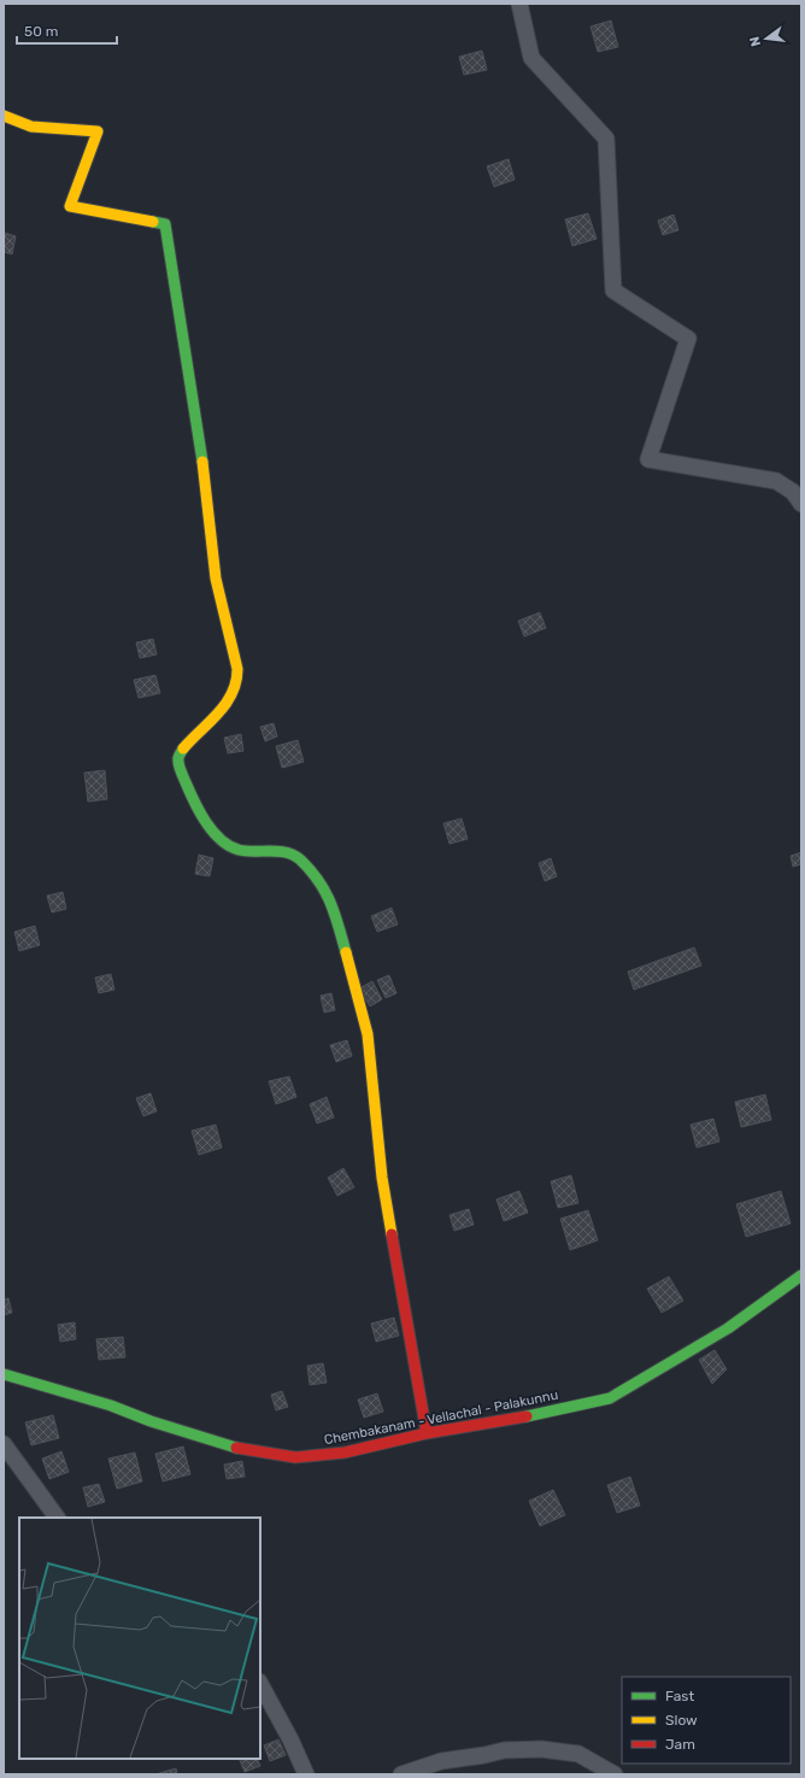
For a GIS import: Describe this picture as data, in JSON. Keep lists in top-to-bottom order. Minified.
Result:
{"streets":{"street":["Chembakanam - Vellachal - Palakunnu"]},"legend":["Fast","Slow","Jam"],"scale_bar":"50 m","north":"left"}
